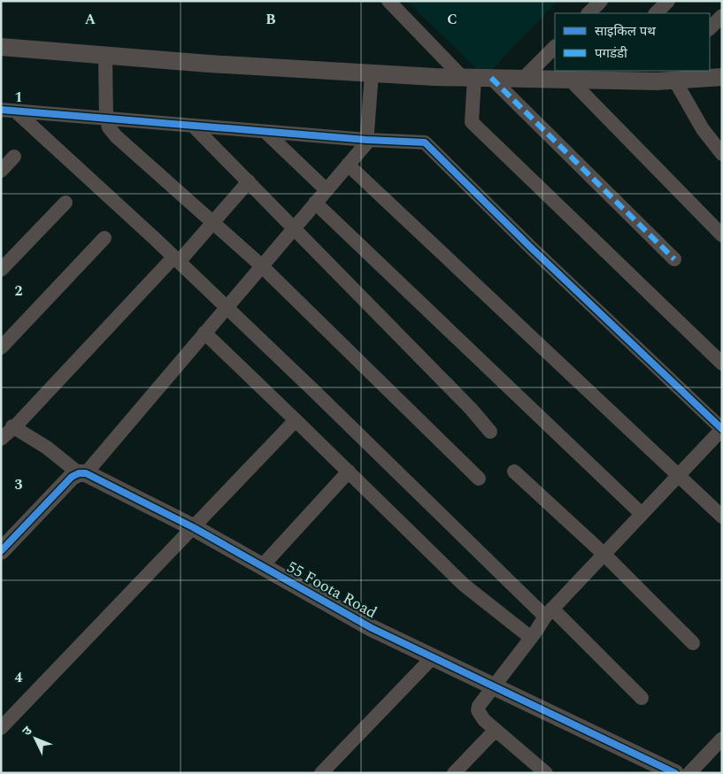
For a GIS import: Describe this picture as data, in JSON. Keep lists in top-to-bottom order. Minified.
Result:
{"streets":{"street":["55 Foota Road"]},"legend":["साइकिल पथ","पगडंडी"],"north":"top left","grid":{"columns":["A","B","C"],"rows":["1","2","3","4"]}}
